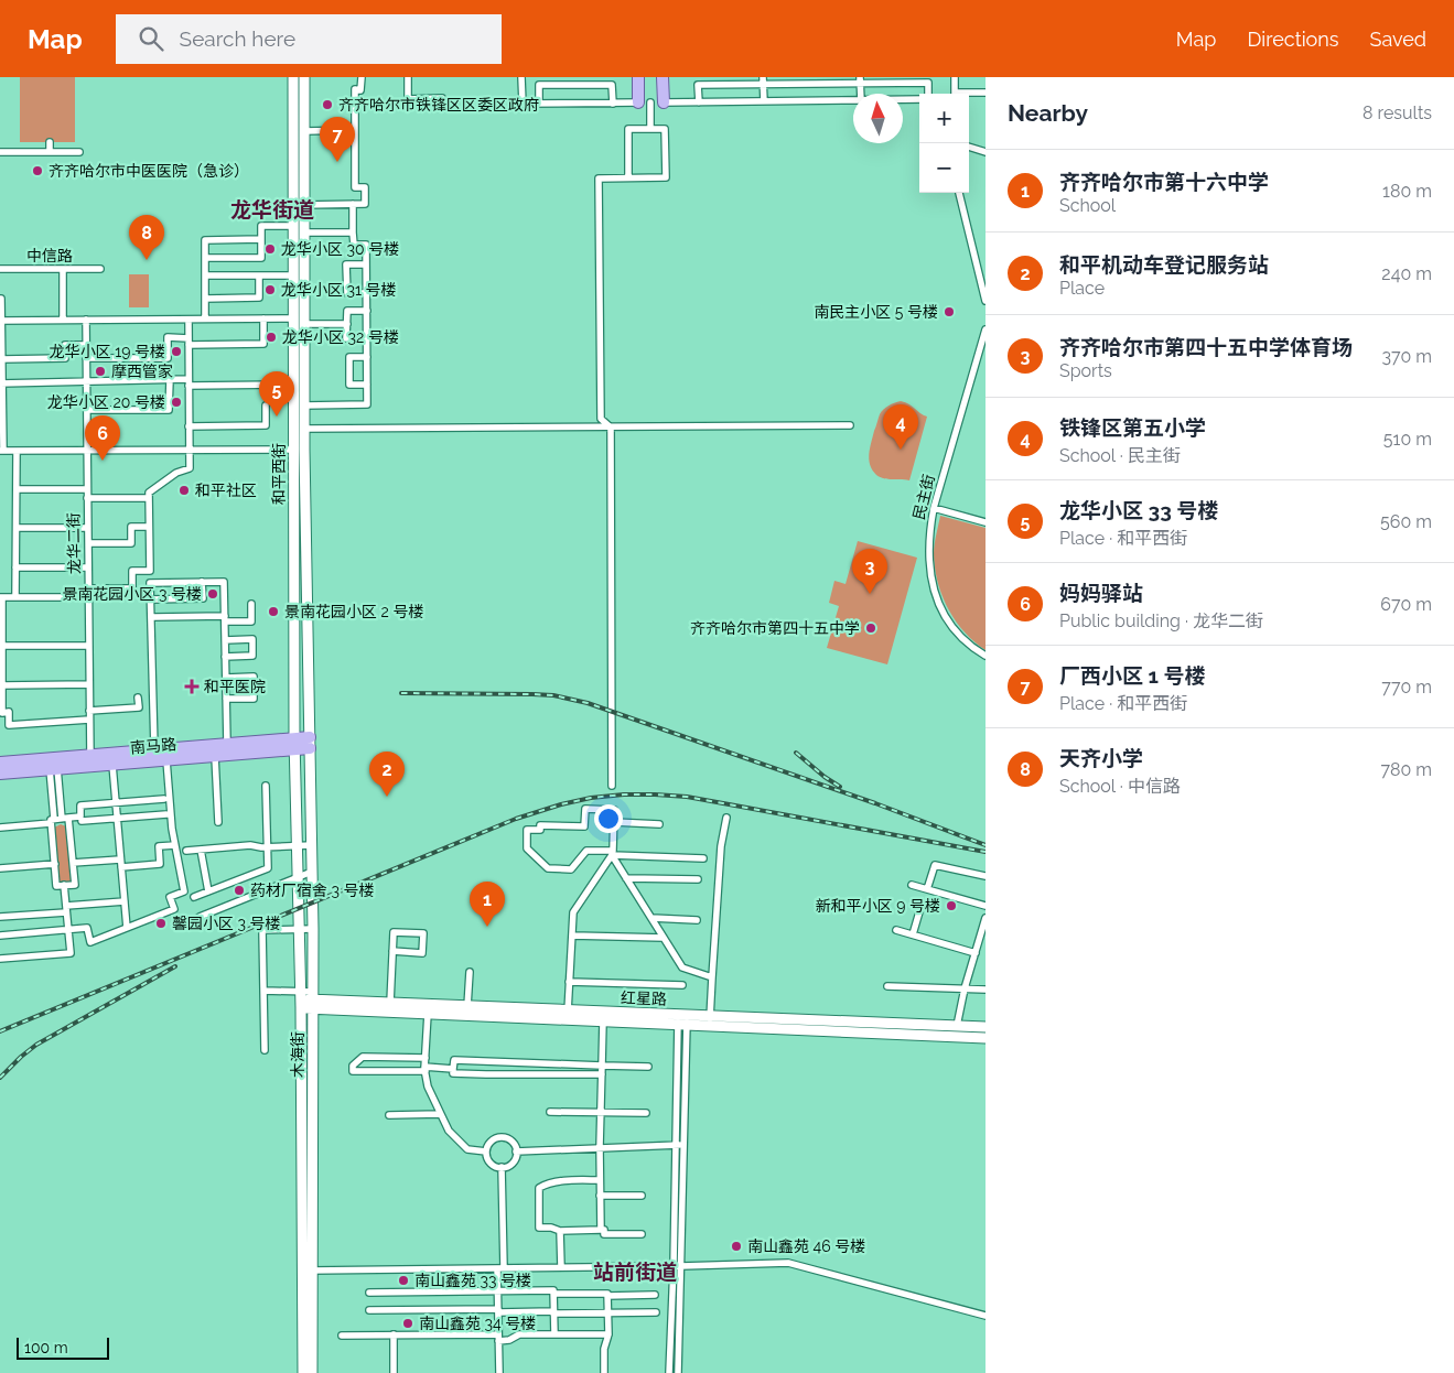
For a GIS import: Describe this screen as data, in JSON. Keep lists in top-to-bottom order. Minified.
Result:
{"streets":{"main road":["和平西街","南马路","红星路","木海街"],"street":["中信路","民主街","龙华二街"]},"crossings":[["和平西街","南马路"],["和平西街","木海街"],["龙华二街","南马路"],["南马路","木海街"],["红星路","木海街"]],"districts":["龙华街道","站前街道"],"places":{"other":["齐齐哈尔市铁锋区区委区政府","齐齐哈尔市中医医院（急诊）","龙华小区 30 号楼","龙华小区 31 号楼","南民主小区 5 号楼","龙华小区 32 号楼","龙华小区 19 号楼","摩西管家","龙华小区 20 号楼","和平社区","景南花园小区 3 号楼","景南花园小区 2 号楼","齐齐哈尔市第四十五中学","药材厂宿舍 3 号楼","新和平小区 9 号楼","馨园小区 3 号楼","南山鑫苑 46 号楼","南山鑫苑 33 号楼","南山鑫苑 34 号楼"],"health":["和平医院"]},"scale_bar":"100 m","north":"top","page":{"header":"Map","search":"Search here","nav":["Map","Directions","Saved"],"heading":["Nearby","8 results"],"map_buttons":["+","−"],"pins":["7","8","5","4","6","3","2","1"],"list":[{"mark":"1","name":"齐齐哈尔市第十六中学","note":"School","value":"180 m"},{"mark":"2","name":"和平机动车登记服务站","note":"Place","value":"240 m"},{"mark":"3","name":"齐齐哈尔市第四十五中学体育场","note":"Sports","value":"370 m"},{"mark":"4","name":"铁锋区第五小学","note":"School · 民主街","value":"510 m"},{"mark":"5","name":"龙华小区 33 号楼","note":"Place · 和平西街","value":"560 m"},{"mark":"6","name":"妈妈驿站","note":"Public building · 龙华二街","value":"670 m"},{"mark":"7","name":"厂西小区 1 号楼","note":"Place · 和平西街","value":"770 m"},{"mark":"8","name":"天齐小学","note":"School · 中信路","value":"780 m"}],"scale":"100 m"}}
